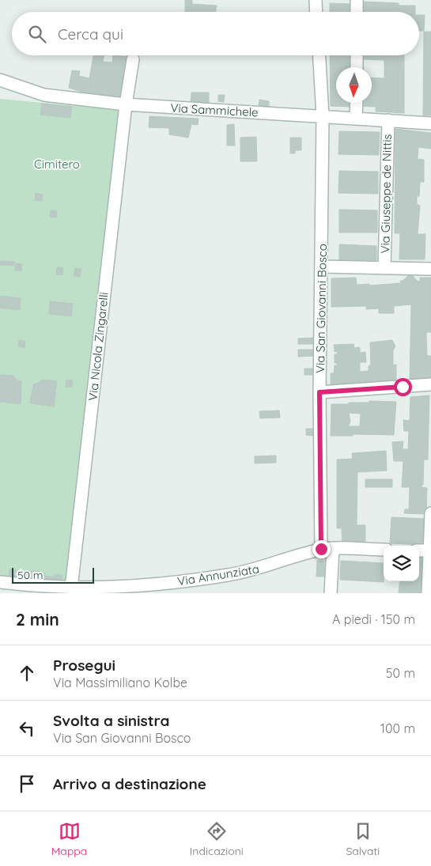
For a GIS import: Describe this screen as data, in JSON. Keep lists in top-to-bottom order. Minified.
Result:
{"streets":{"street":["Via Sammichele","Via Giuseppe de Nittis","Via San Giovanni Bosco","Via Nicola Zingarelli","Via Annunziata"]},"crossings":[["Via Sammichele","Via Giuseppe de Nittis"],["Via Sammichele","Via San Giovanni Bosco"],["Via Sammichele","Via Nicola Zingarelli"],["Via San Giovanni Bosco","Via Annunziata"],["Via Nicola Zingarelli","Via Annunziata"]],"parks":["Cimitero"],"scale_bar":"50 m","north":"bottom","page":{"search":"Cerca qui","scale":"50 m","heading":["2 min","A piedi · 150 m"],"list":[["Prosegui","Via Massimiliano Kolbe","50 m"],["Svolta a sinistra","Via San Giovanni Bosco","100 m"],"Arrivo a destinazione"],"nav":["Mappa","Indicazioni","Salvati"]}}
